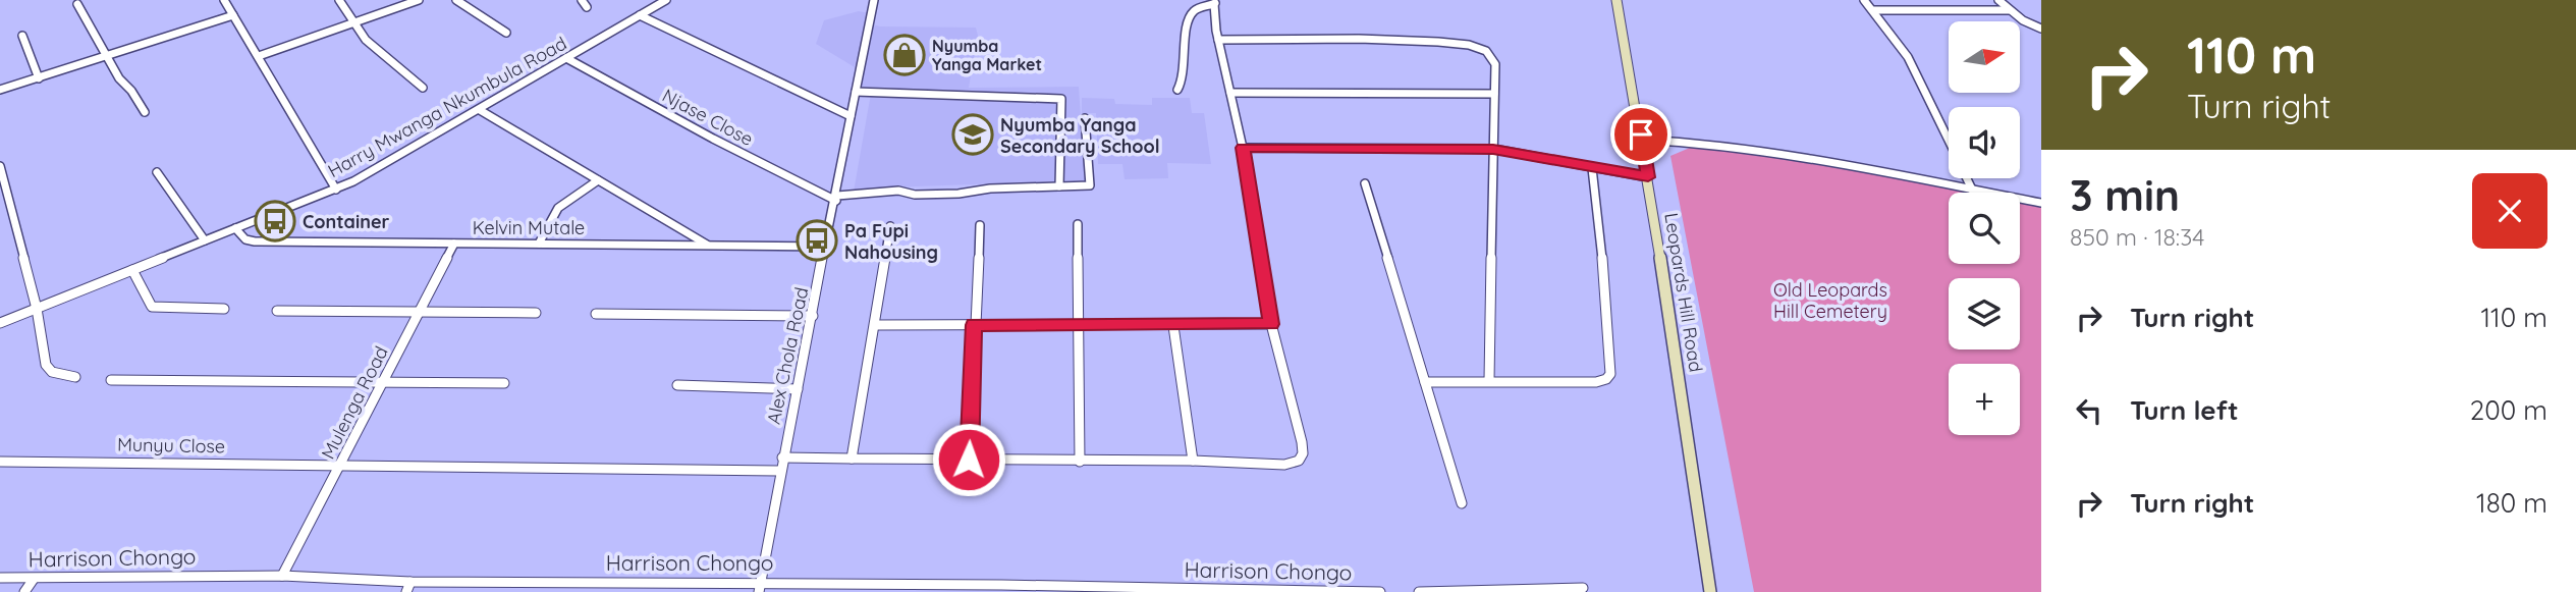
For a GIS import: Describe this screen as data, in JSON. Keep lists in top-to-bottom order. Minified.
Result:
{"streets":{"main road":["Leopards Hill Road"],"street":["Harry Mwanga Nkumbula Road","Njase Close","Kelvin Mutale","Alex Chola Road","Mulenga Road","Munyu Close","Harrison Chongo"]},"crossings":[["Harry Mwanga Nkumbula Road","Njase Close"],["Harry Mwanga Nkumbula Road","Kelvin Mutale"],["Njase Close","Alex Chola Road"],["Kelvin Mutale","Alex Chola Road"],["Kelvin Mutale","Mulenga Road"],["Alex Chola Road","Munyu Close"],["Alex Chola Road","Harrison Chongo"],["Mulenga Road","Munyu Close"],["Mulenga Road","Harrison Chongo"]],"parks":["Old Leopards Hill Cemetery"],"places":{"shop":["Nyumba Yanga Market"],"school or university":["Nyumba Yanga Secondary School"],"bus stop":["Container","Pa Fupi Nahousing"]},"north":"right","page":{"turn":["110 m","Turn right"],"map_buttons":"+","heading":["3 min","850 m · 18:34"],"list":[{"name":"Turn right","value":"110 m"},{"name":"Turn left","value":"200 m"},{"name":"Turn right","value":"180 m"}]}}
